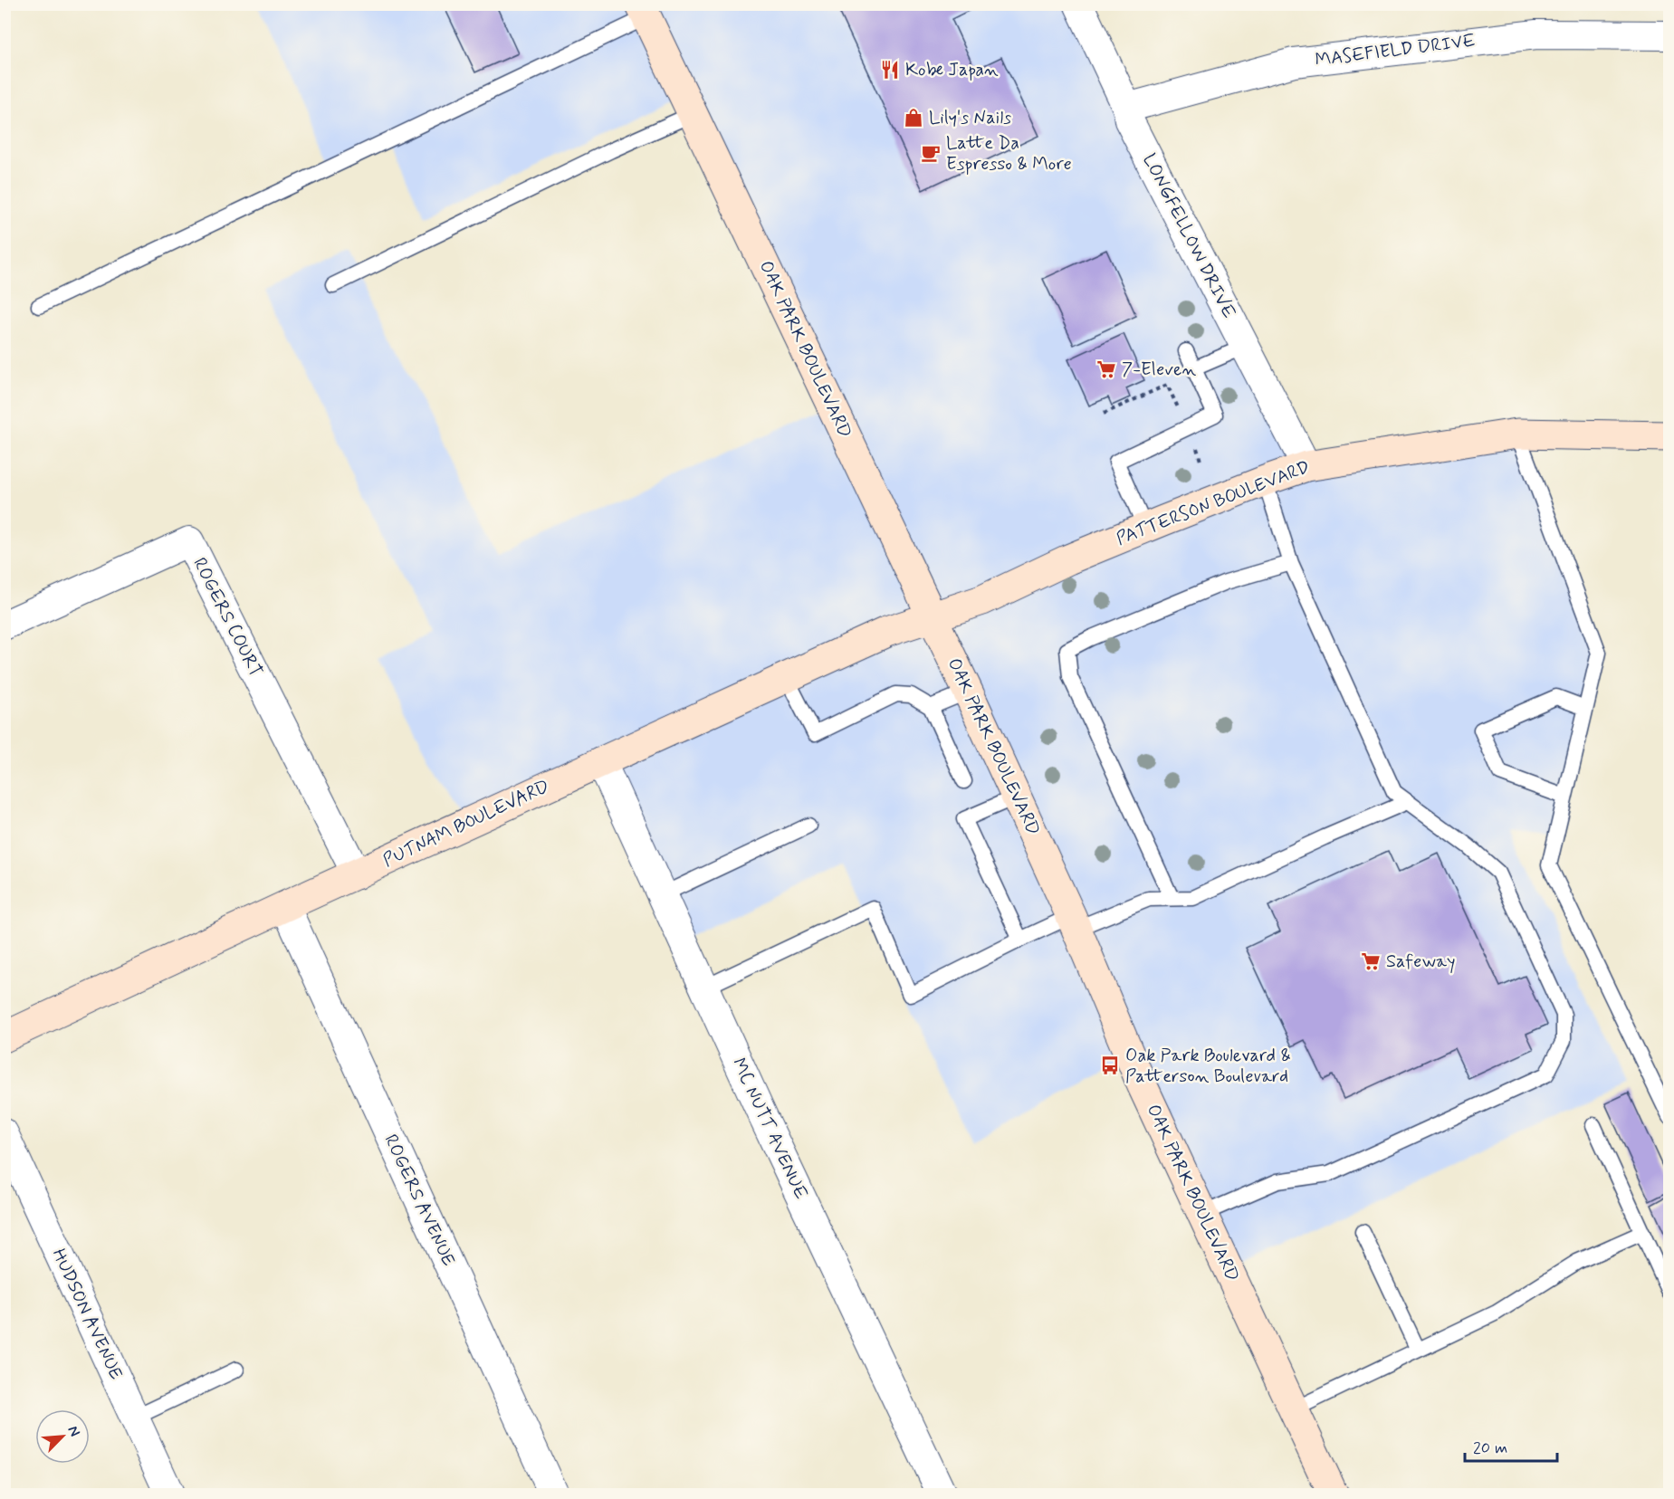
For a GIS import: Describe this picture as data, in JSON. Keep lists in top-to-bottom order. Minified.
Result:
{"streets":{"street":["MASEFIELD DRIVE","LONGFELLOW DRIVE","OAK PARK BOULEVARD","PATTERSON BOULEVARD","ROGERS COURT","PUTNAM BOULEVARD","MC NUTT AVENUE","ROGERS AVENUE","HUDSON AVENUE"]},"crossings":[["MASEFIELD DRIVE","LONGFELLOW DRIVE"],["LONGFELLOW DRIVE","PATTERSON BOULEVARD"],["OAK PARK BOULEVARD","PATTERSON BOULEVARD"],["OAK PARK BOULEVARD","PUTNAM BOULEVARD"],["PATTERSON BOULEVARD","PUTNAM BOULEVARD"],["ROGERS COURT","PUTNAM BOULEVARD"],["PUTNAM BOULEVARD","MC NUTT AVENUE"],["PUTNAM BOULEVARD","ROGERS AVENUE"]],"places":{"restaurant":["Kobe Japan"],"shop":["Lily's Nails"],"cafe":["Latte Da Espresso & More"],"supermarket":["7-Eleven","Safeway"],"bus stop":["Oak Park Boulevard & Patterson Boulevard"]},"scale_bar":"20 m","north":"top right"}
